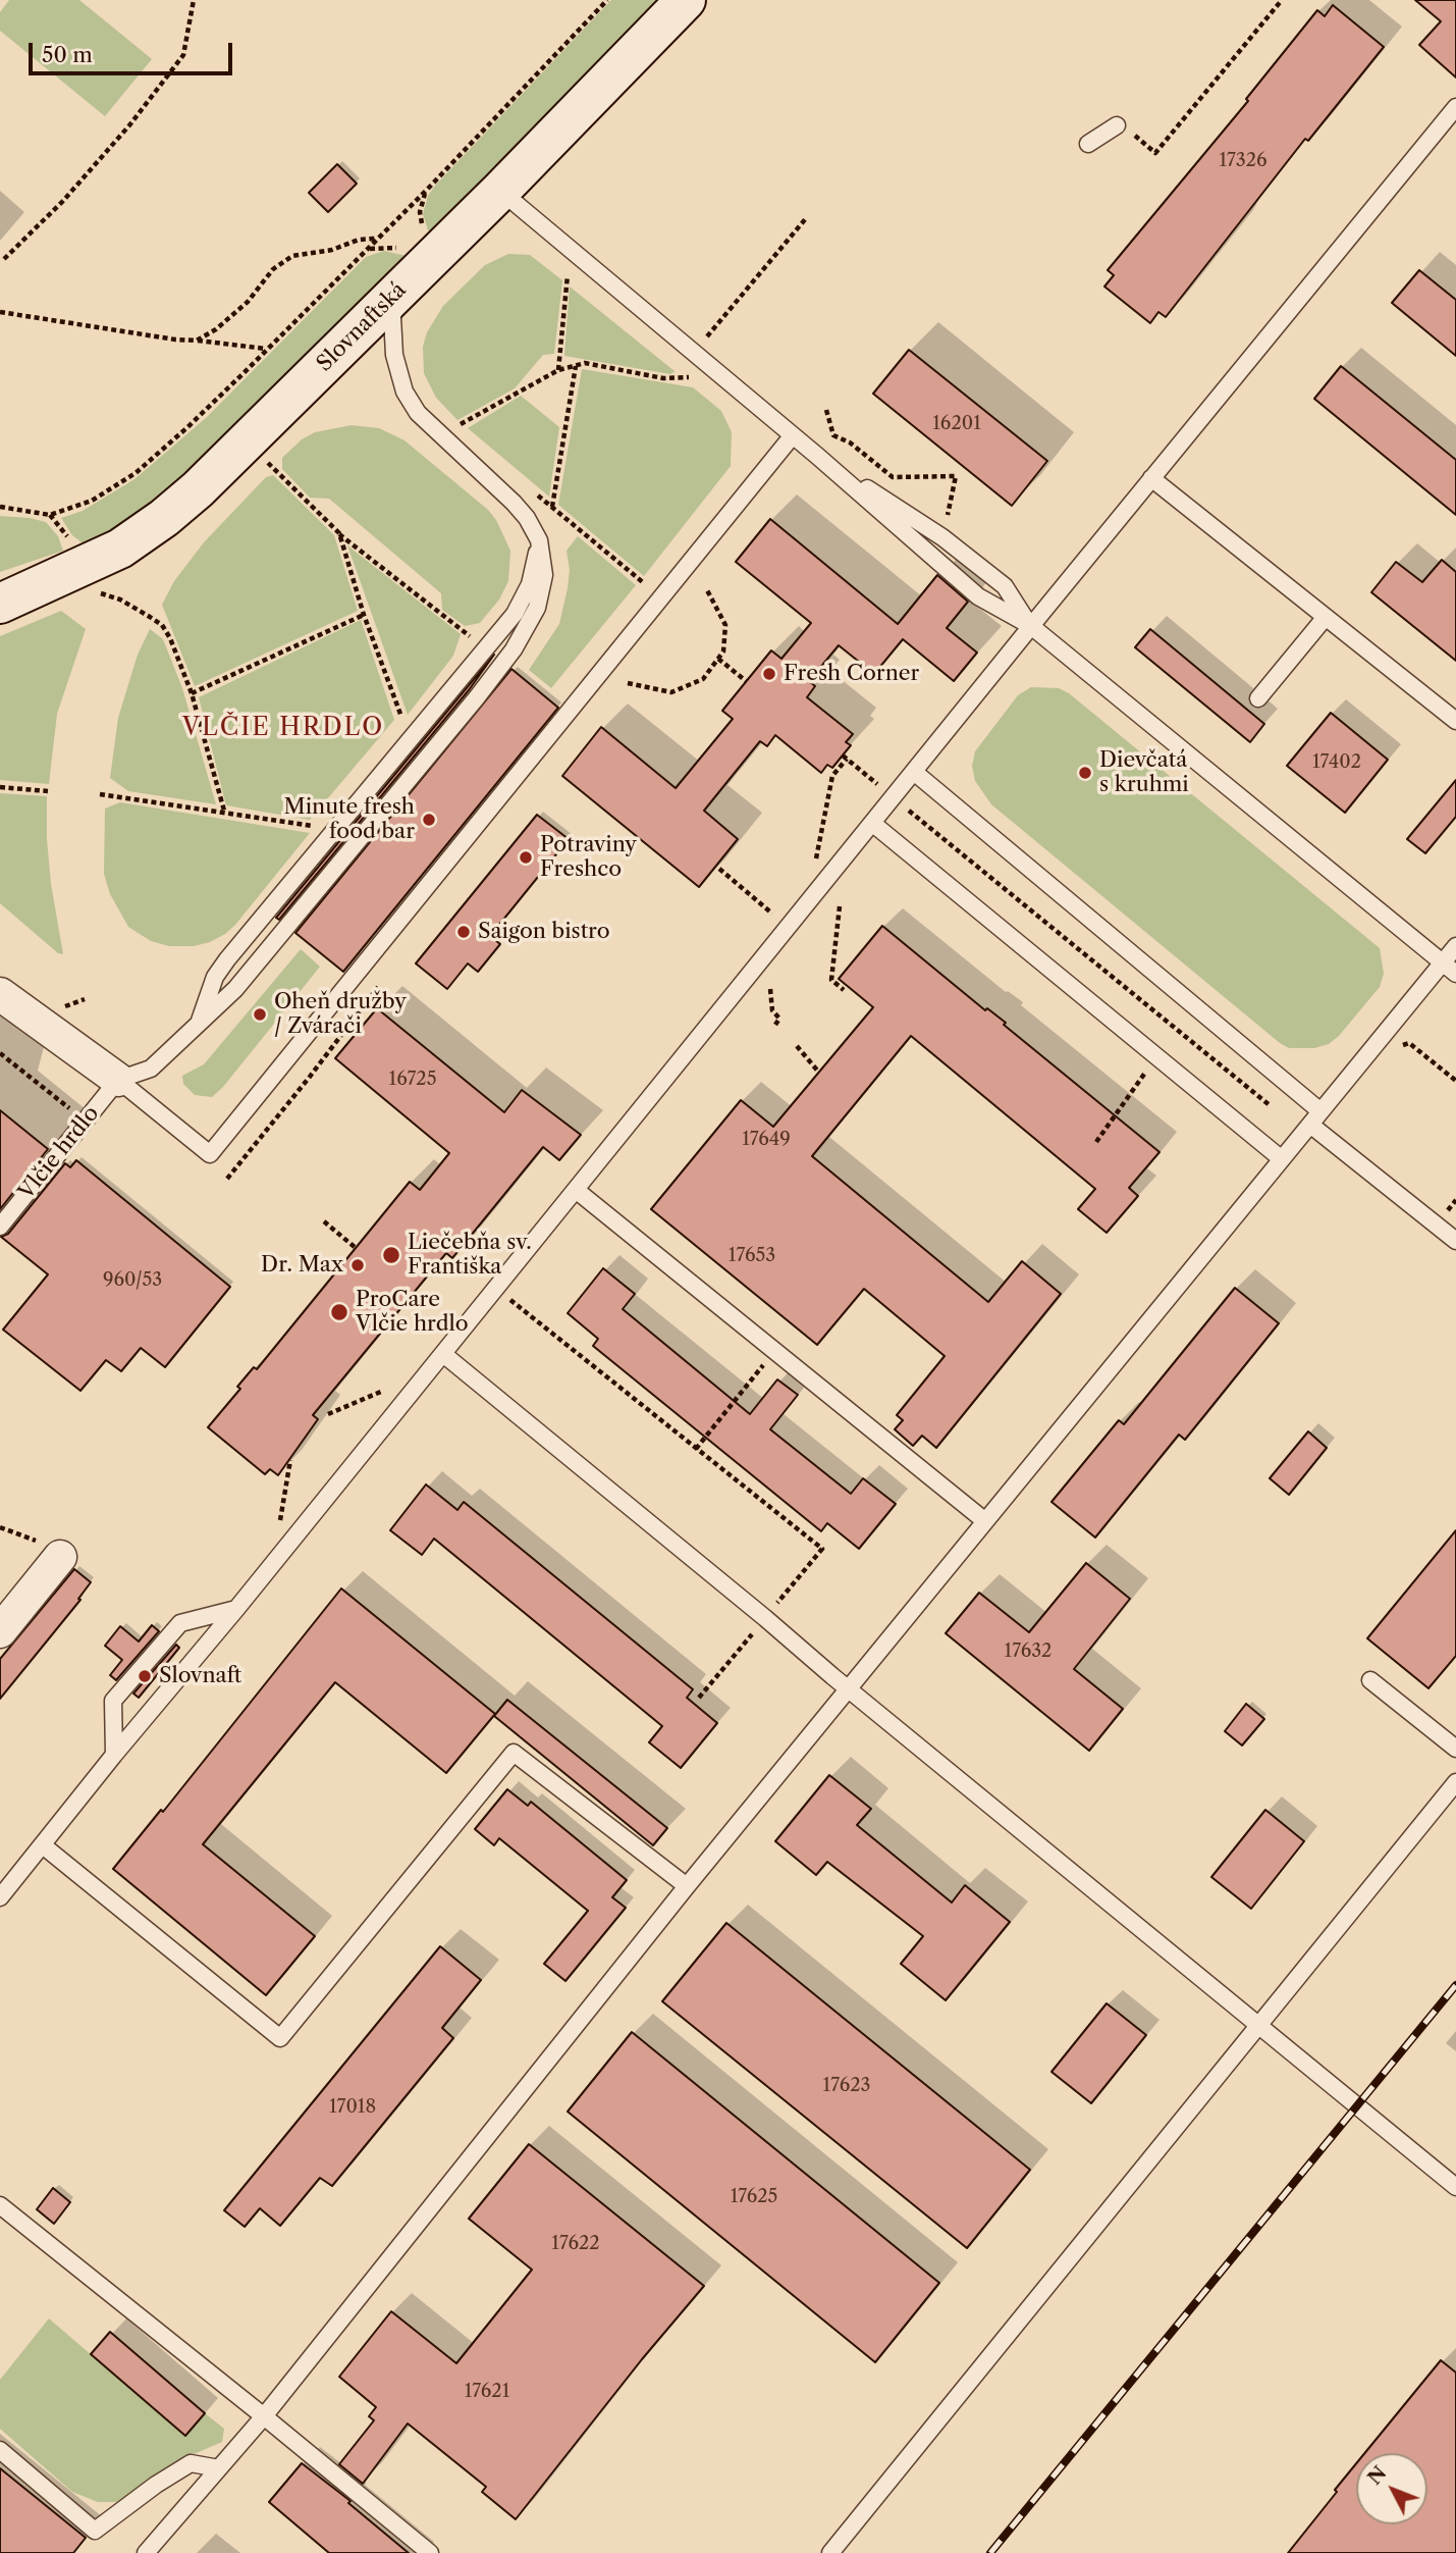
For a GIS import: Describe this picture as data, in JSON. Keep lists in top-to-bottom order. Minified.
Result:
{"streets":{"main road":["Slovnaftská"],"lane":["Vlčie hrdlo"]},"districts":["VLČIE HRDLO"],"places":["Fresh Corner","Dievčatá s kruhmi","Minute fresh food bar","Potraviny Freshco","Saigon bistro","Oheň družby / Zvárači","Liečebňa sv. Františka","Dr. Max","ProCare Vlčie hrdlo","Slovnaft"],"house_numbers":["17326","16201","17402","16725","17649","17653","960/53","17632","17623","17018","17625","17622","17621"],"scale_bar":"50 m","north":"top left"}
